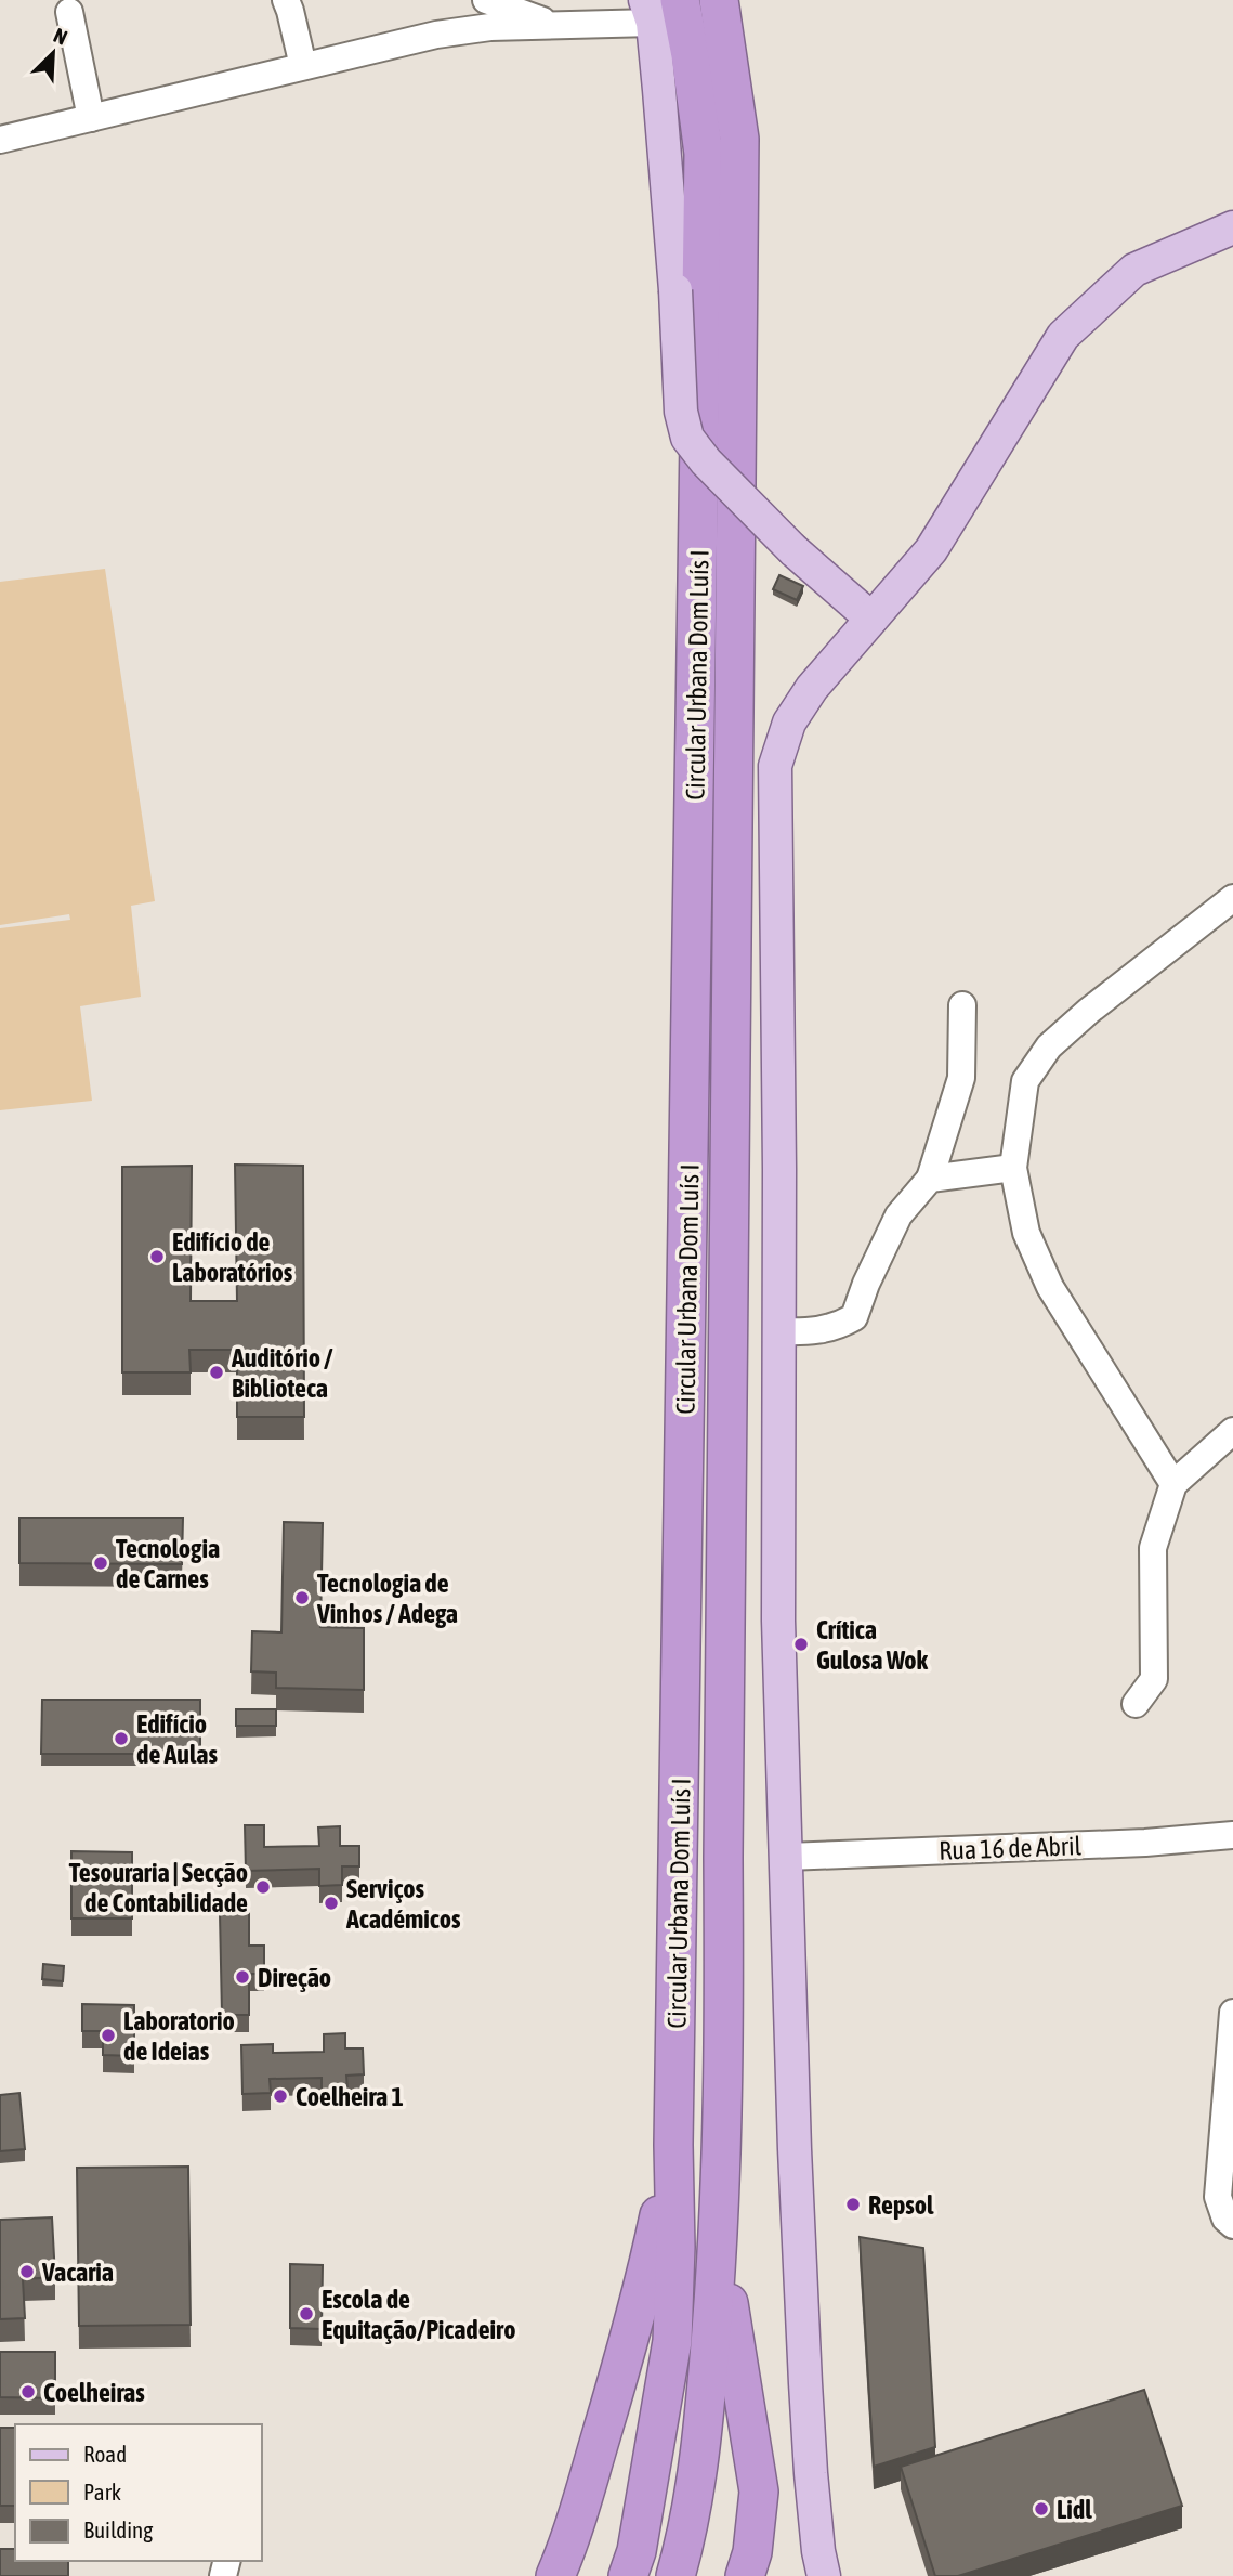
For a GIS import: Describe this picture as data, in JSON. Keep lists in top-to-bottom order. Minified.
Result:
{"streets":{"highway":["Circular Urbana Dom Luís I"],"street":["Rua 16 de Abril"]},"places":["Edifício de Laboratórios","Auditório / Biblioteca","Tecnologia de Carnes","Tecnologia de Vinhos / Adega","Crítica Gulosa Wok","Edifício de Aulas","Tesouraria | Secção de Contabilidade","Serviços Académicos","Direção","Laboratorio de Ideias","Coelheira 1","Repsol","Vacaria","Escola de Equitação/Picadeiro","Coelheiras","Lidl"],"legend":["Road","Park","Building"],"north":"top right"}
